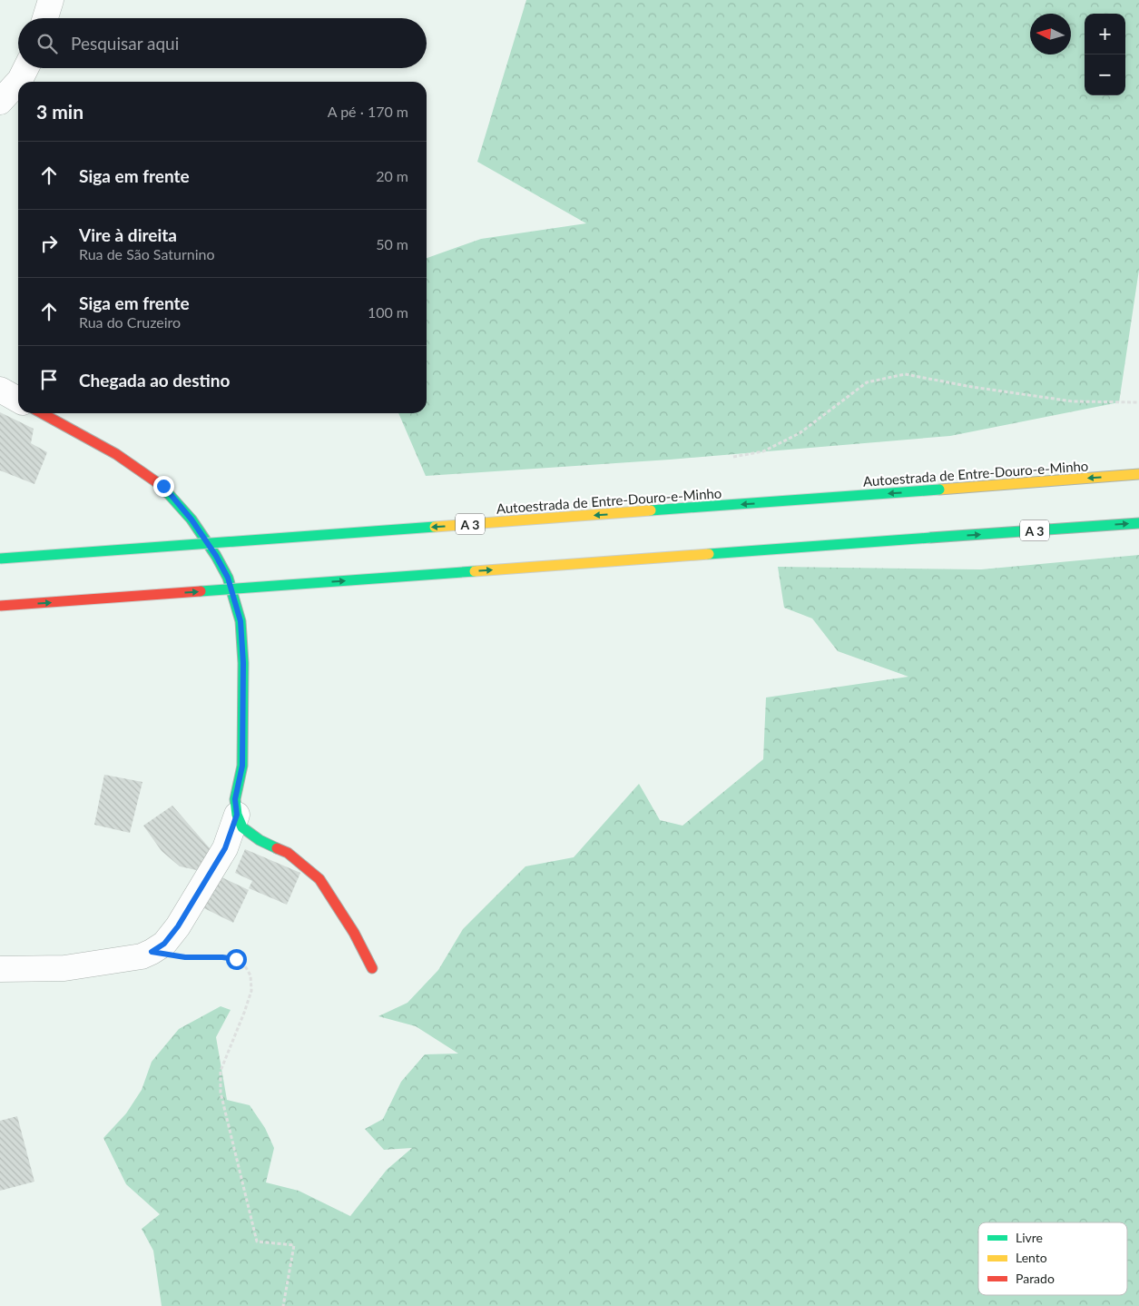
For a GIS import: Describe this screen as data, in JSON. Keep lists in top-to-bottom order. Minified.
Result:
{"streets":{"main road":["Autoestrada de Entre-Douro-e-Minho","A 3"]},"legend":["Livre","Lento","Parado"],"north":"left","page":{"map_buttons":["+","−"],"search":"Pesquisar aqui","heading":["3 min","A pé · 170 m"],"list":[["Siga em frente","20 m"],["Vire à direita","Rua de São Saturnino","50 m"],["Siga em frente","Rua do Cruzeiro","100 m"],"Chegada ao destino"]}}
